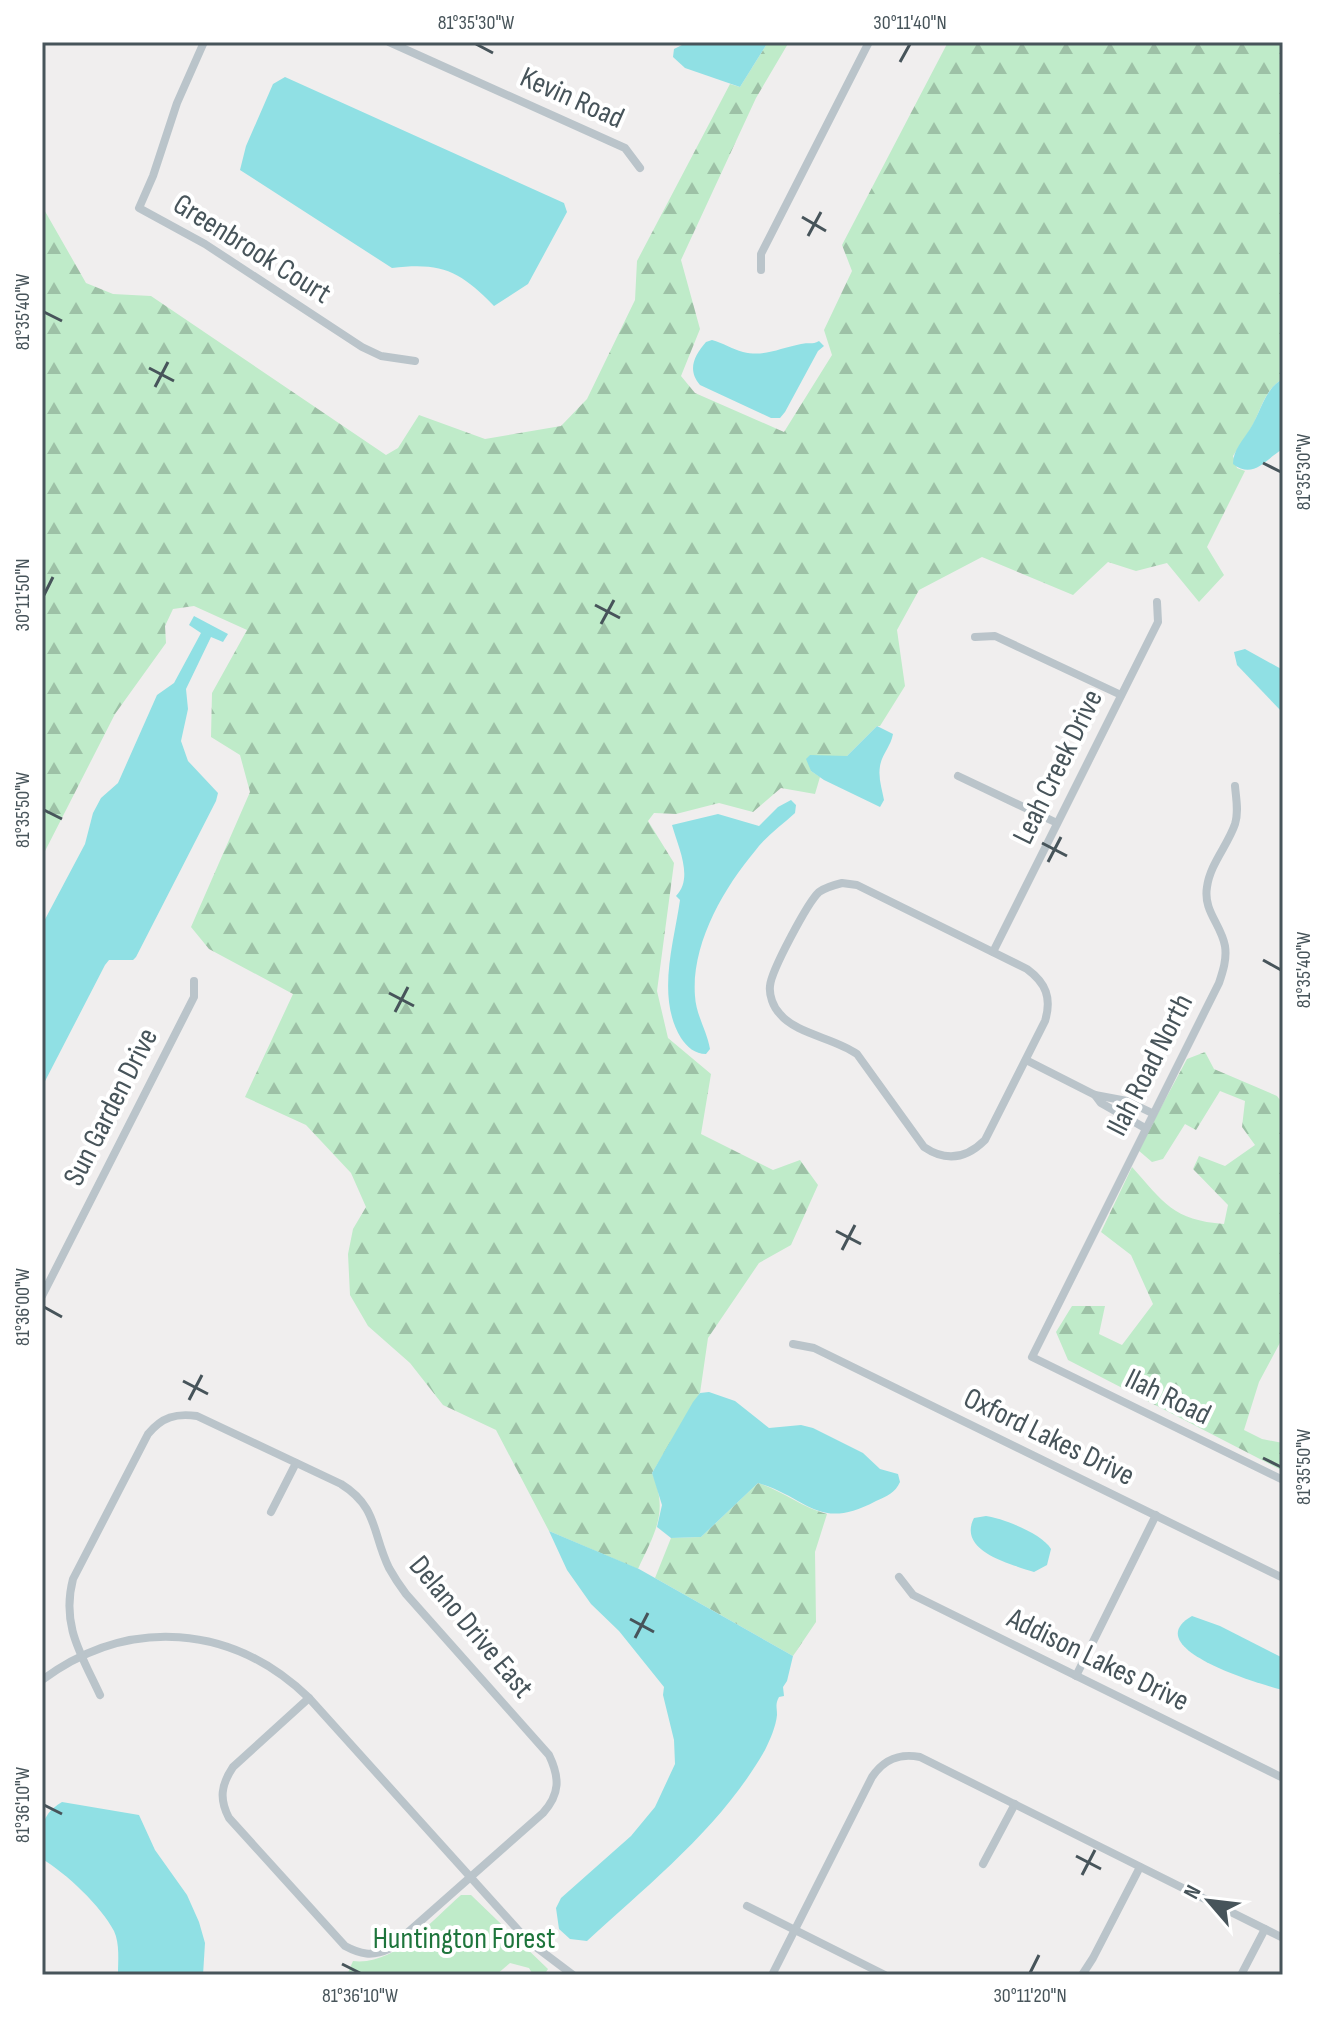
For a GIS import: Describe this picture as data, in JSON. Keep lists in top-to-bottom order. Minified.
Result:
{"streets":{"street":["Kevin Road","Greenbrook Court","Leah Creek Drive","Ilah Road North","Sun Garden Drive","Ilah Road","Oxford Lakes Drive","Delano Drive East","Addison Lakes Drive"]},"crossings":[["Ilah Road North","Ilah Road"]],"parks":["Huntington Forest"],"north":"top left","coordinates":["81°35'30\"W","30°11'40\"N","81°35'40\"W","30°11'50\"N","81°35'50\"W","81°36'00\"W","81°36'10\"W","30°11'20\"N"]}
